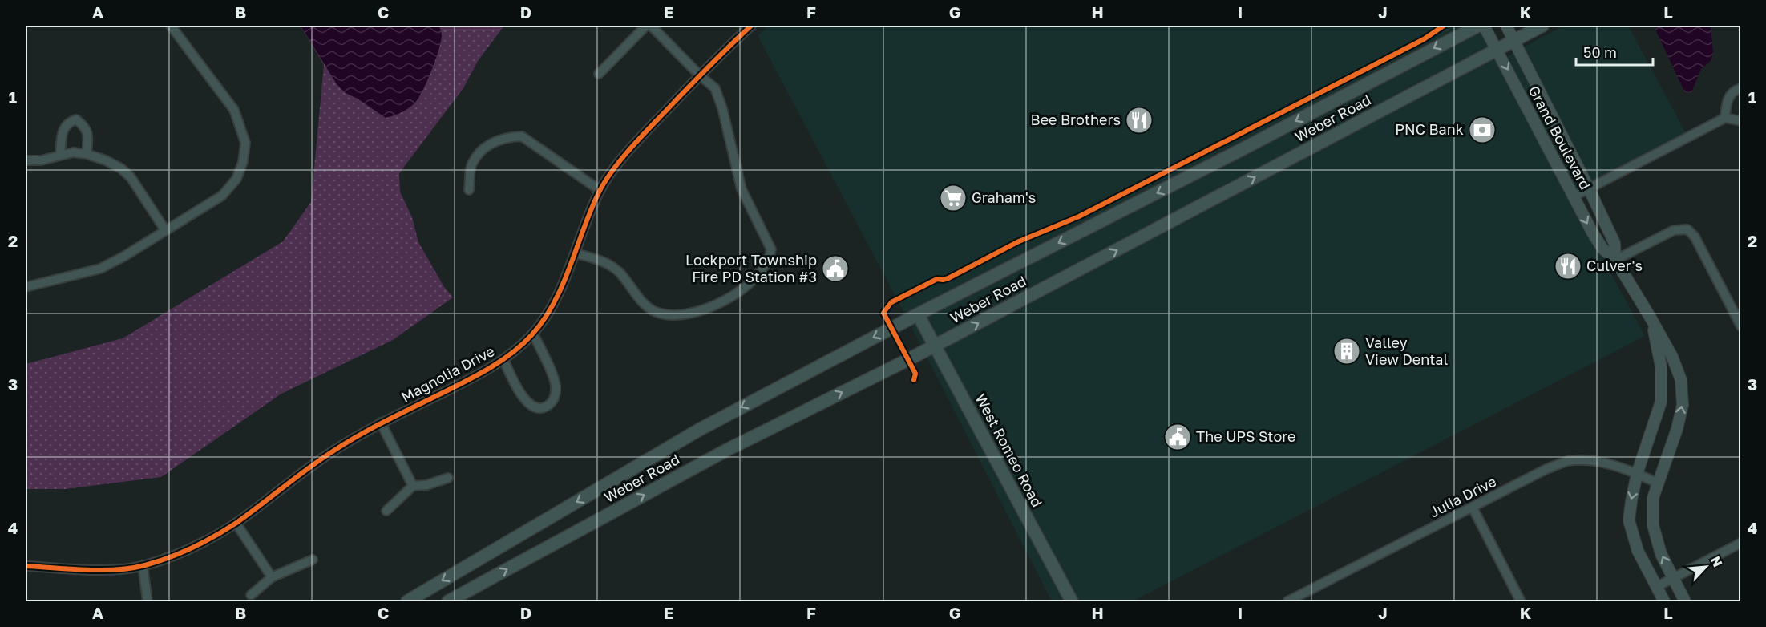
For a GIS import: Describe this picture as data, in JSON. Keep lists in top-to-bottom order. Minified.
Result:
{"streets":{"main road":["Weber Road","West Romeo Road"],"street":["Grand Boulevard","Magnolia Drive","Julia Drive"]},"crossings":[["Weber Road","Grand Boulevard"],["Weber Road","West Romeo Road"],["Grand Boulevard","Julia Drive"]],"places":{"restaurant":["Bee Brothers","Culver's"],"bank":["PNC Bank"],"supermarket":["Graham's"],"public building":["Lockport Township Fire PD Station #3","The UPS Store"],"building":["Valley View Dental"]},"scale_bar":"50 m","north":"top right","grid":{"columns":["A","B","C","D","E","F","G","H","I","J","K","L"],"rows":["1","2","3","4"]}}
